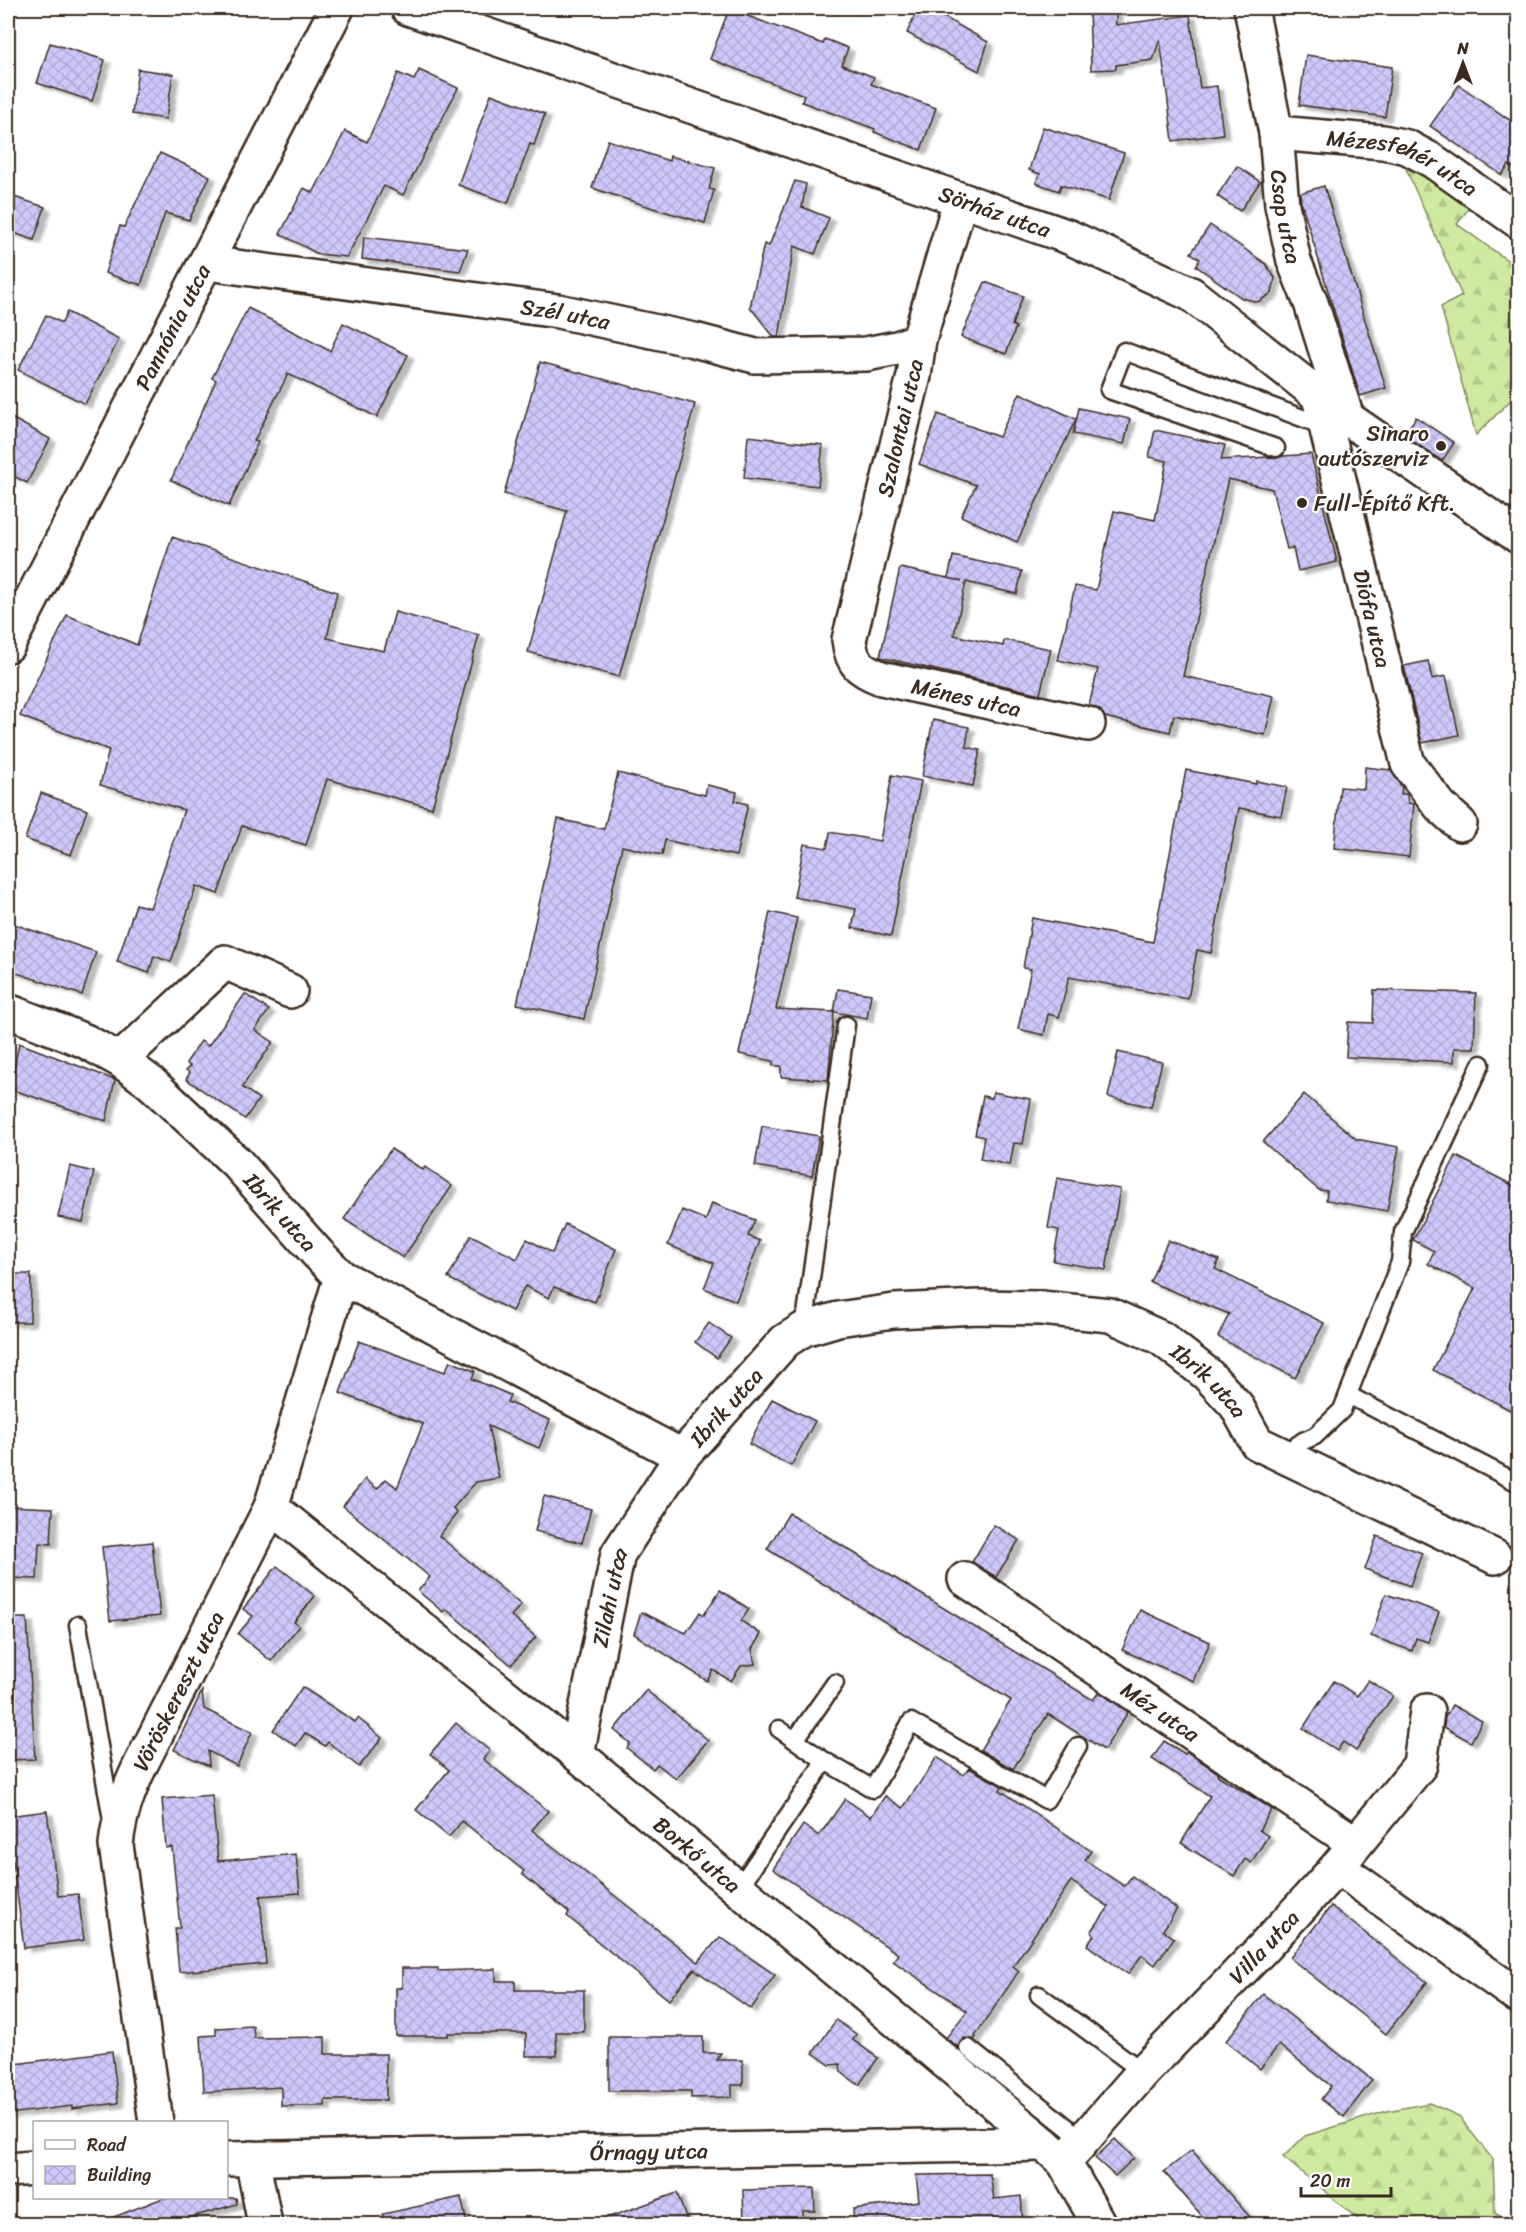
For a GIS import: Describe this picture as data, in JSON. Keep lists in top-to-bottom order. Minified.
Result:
{"streets":{"street":["Mézesfehér utca","Sörház utca","Csap utca","Szél utca","Pannónia utca","Szalontai utca","Diófa utca","Ménes utca","Ibrik utca","Zilahi utca","Vöröskereszt utca","Méz utca","Borkő utca","Villa utca","Őrnagy utca"]},"crossings":[["Mézesfehér utca","Csap utca"],["Sörház utca","Csap utca"],["Sörház utca","Szalontai utca"],["Sörház utca","Diófa utca"],["Csap utca","Diófa utca"],["Szél utca","Pannónia utca"],["Szél utca","Szalontai utca"],["Szalontai utca","Ménes utca"],["Ibrik utca","Zilahi utca"],["Ibrik utca","Vöröskereszt utca"],["Zilahi utca","Borkő utca"],["Vöröskereszt utca","Borkő utca"],["Méz utca","Villa utca"],["Borkő utca","Villa utca"],["Borkő utca","Őrnagy utca"],["Villa utca","Őrnagy utca"]],"places":["Sinaro autószerviz","Full-Építő Kft."],"legend":["Road","Building"],"scale_bar":"20 m","north":"top"}
